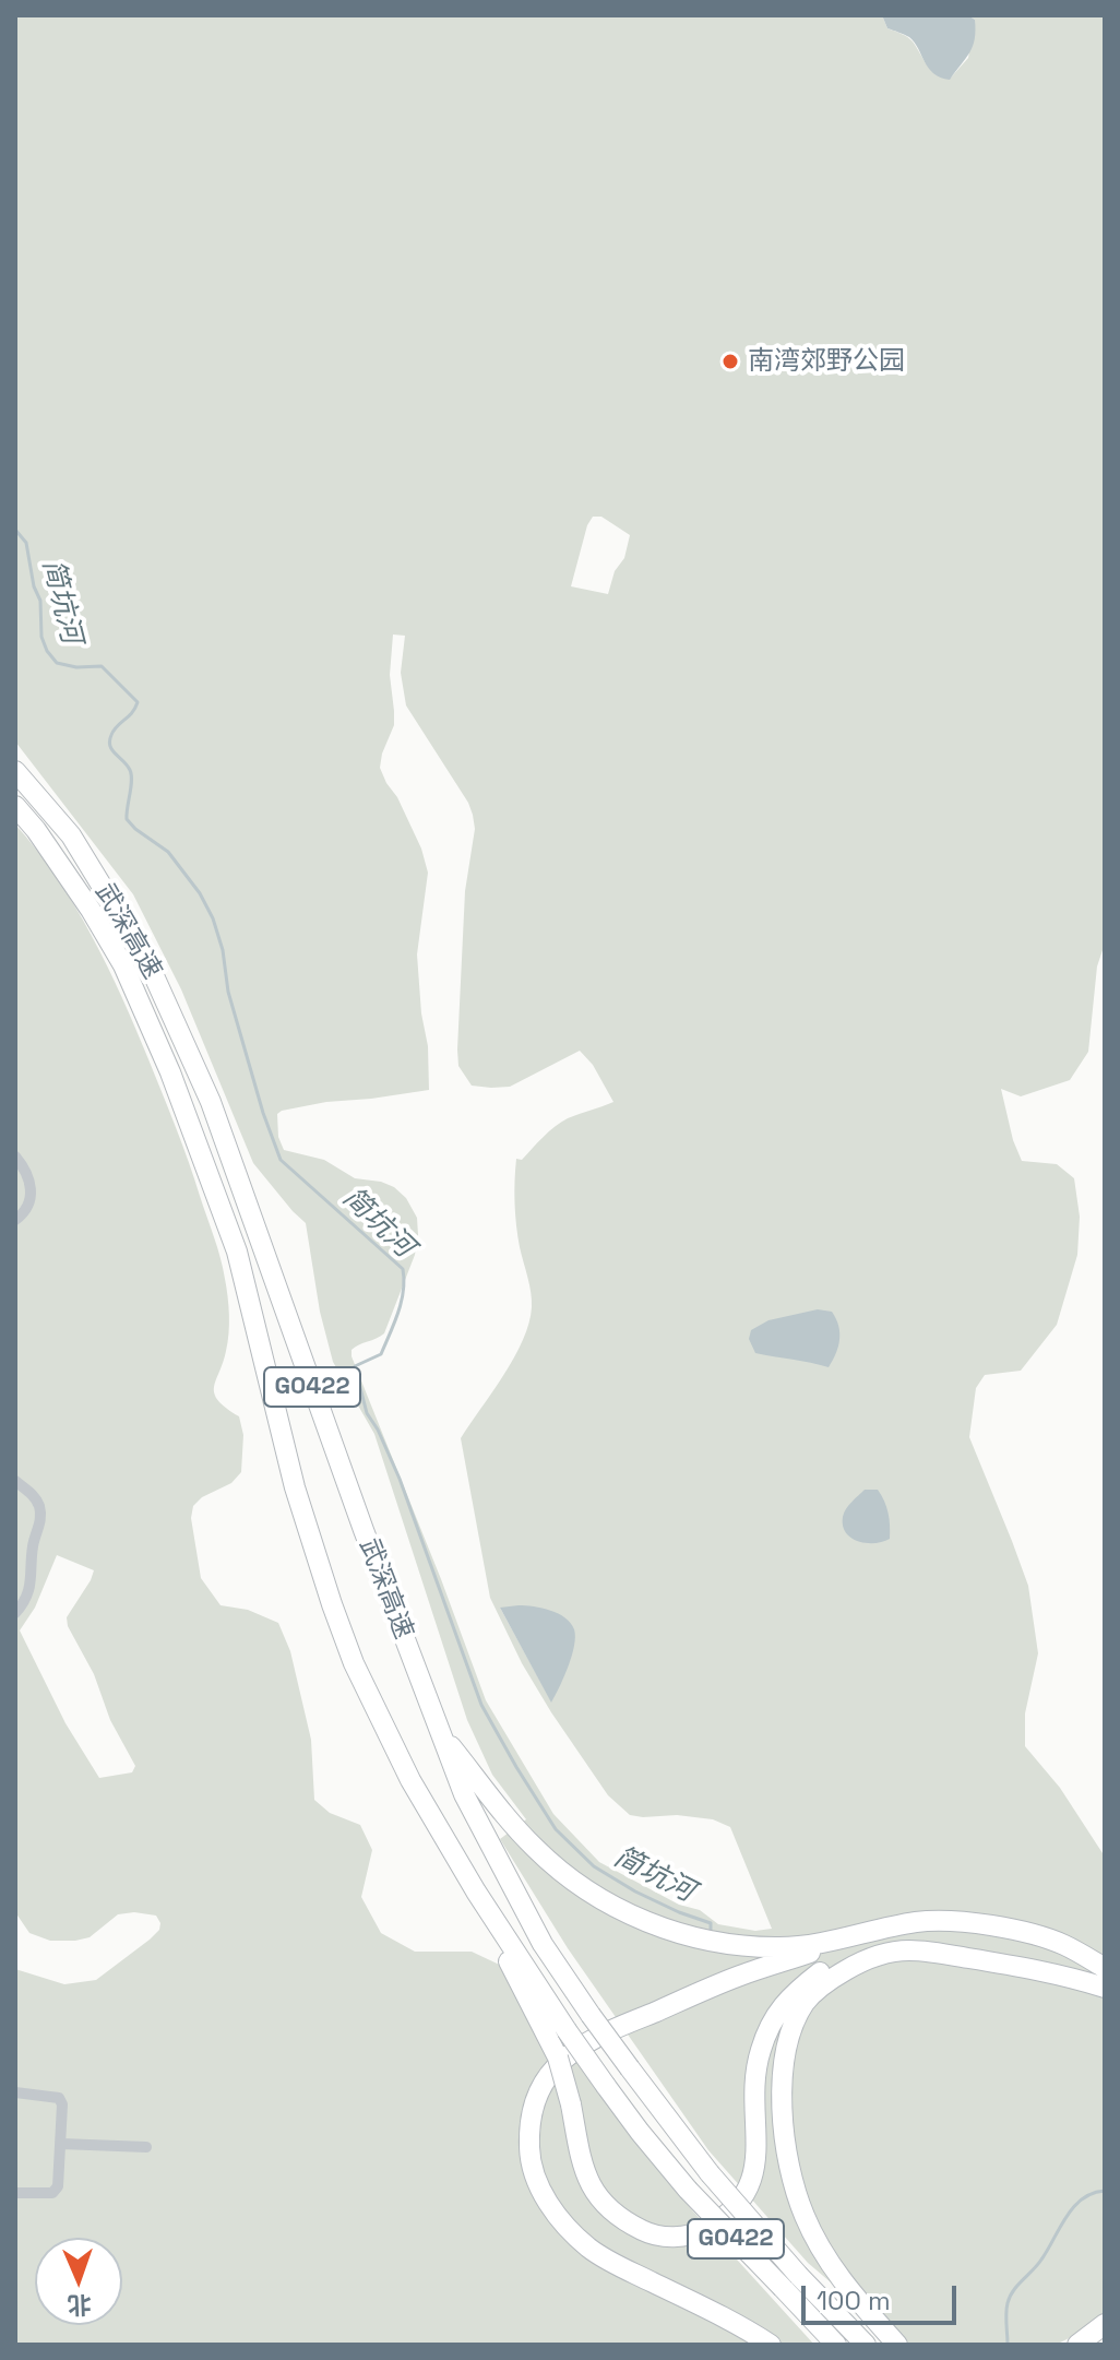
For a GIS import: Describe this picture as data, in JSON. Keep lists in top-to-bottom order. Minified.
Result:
{"streets":{"highway":["武深高速","G0422"]},"water":["简坑河"],"places":["南湾郊野公园"],"scale_bar":"100 m","north":"bottom"}
